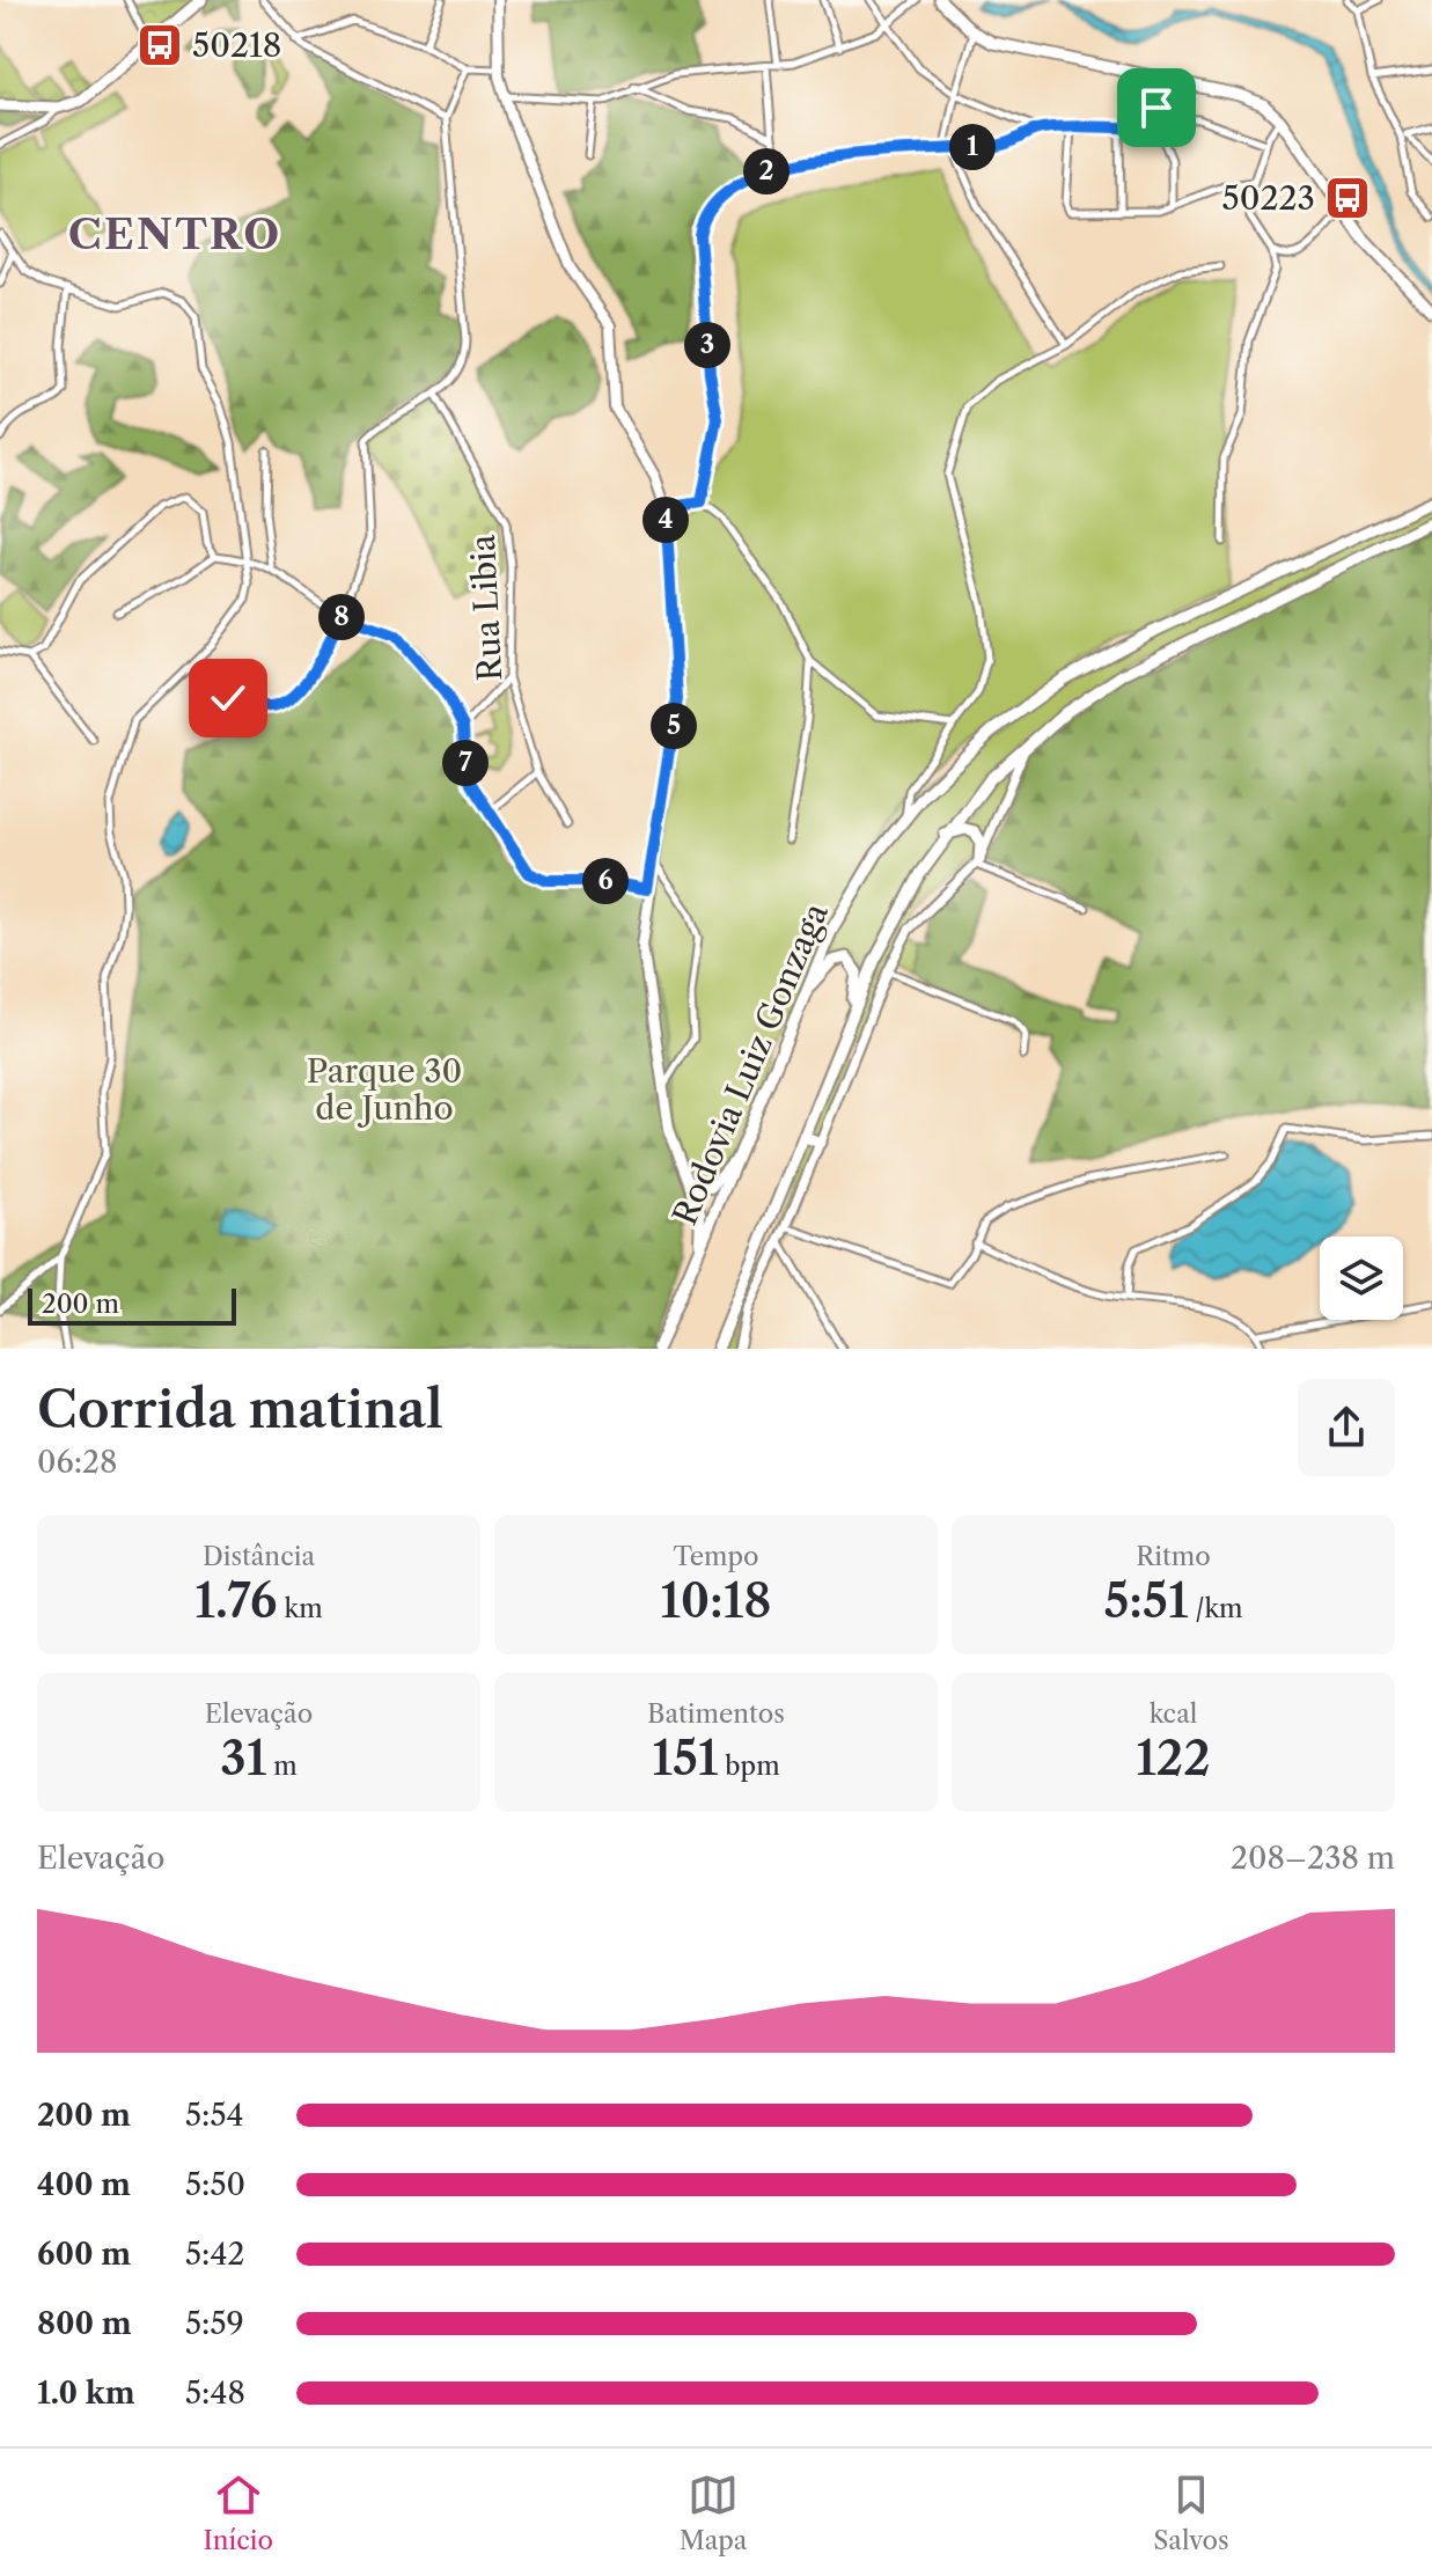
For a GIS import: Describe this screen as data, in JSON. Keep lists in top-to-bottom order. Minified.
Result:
{"streets":{"main road":["Rodovia Luiz Gonzaga"],"street":["Rua Libia"]},"districts":["CENTRO"],"parks":["Parque 30 de Junho"],"places":{"bus stop":["50218","50223"]},"scale_bar":"200 m","page":{"pins":["1","2","3","4","8","5","7","6"],"scale":"200 m","heading":["Corrida matinal","06:28"],"stats":[["Distância","1.76 km"],["Tempo","10:18"],["Ritmo","5:51 /km"],["Elevação","31 m"],["Batimentos","151 bpm"],["kcal","122"]],"chart":["Elevação","208–238 m"],"list":[{"name":"200 m","note":"5:54"},{"name":"400 m","note":"5:50"},{"name":"600 m","note":"5:42"},{"name":"800 m","note":"5:59"},{"name":"1.0 km","note":"5:48"}],"tabs":["Início","Mapa","Salvos"]}}
